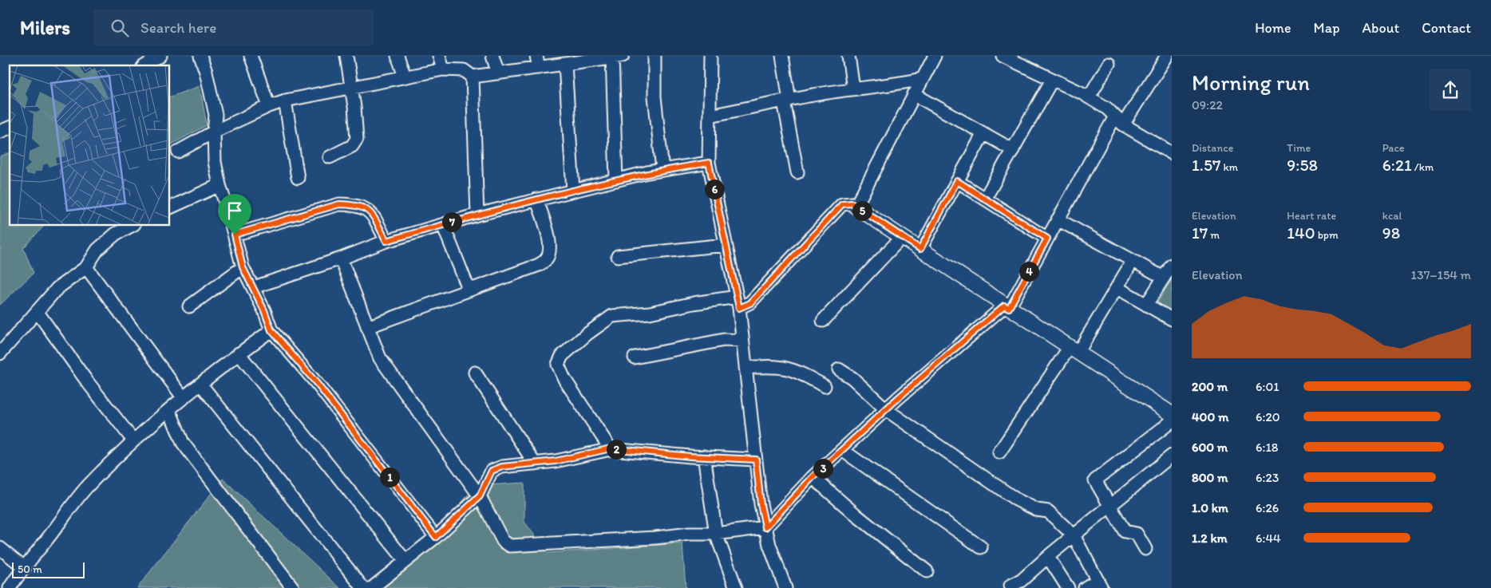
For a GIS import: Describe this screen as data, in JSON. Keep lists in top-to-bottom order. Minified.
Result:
{"scale_bar":"50 m","page":{"header":"Milers","search":"Search here","nav":["Home","Map","About","Contact"],"heading":["Morning run","09:22"],"stats":[["Distance","1.57 km"],["Time","9:58"],["Pace","6:21 /km"],["Elevation","17 m"],["Heart rate","140 bpm"],["kcal","98"]],"pins":["6","5","7","4","2","3","1"],"chart":["Elevation","137–154 m"],"list":[{"name":"200 m","note":"6:01"},{"name":"400 m","note":"6:20"},{"name":"600 m","note":"6:18"},{"name":"800 m","note":"6:23"},{"name":"1.0 km","note":"6:26"},{"name":"1.2 km","note":"6:44"}],"scale":"50 m"}}
